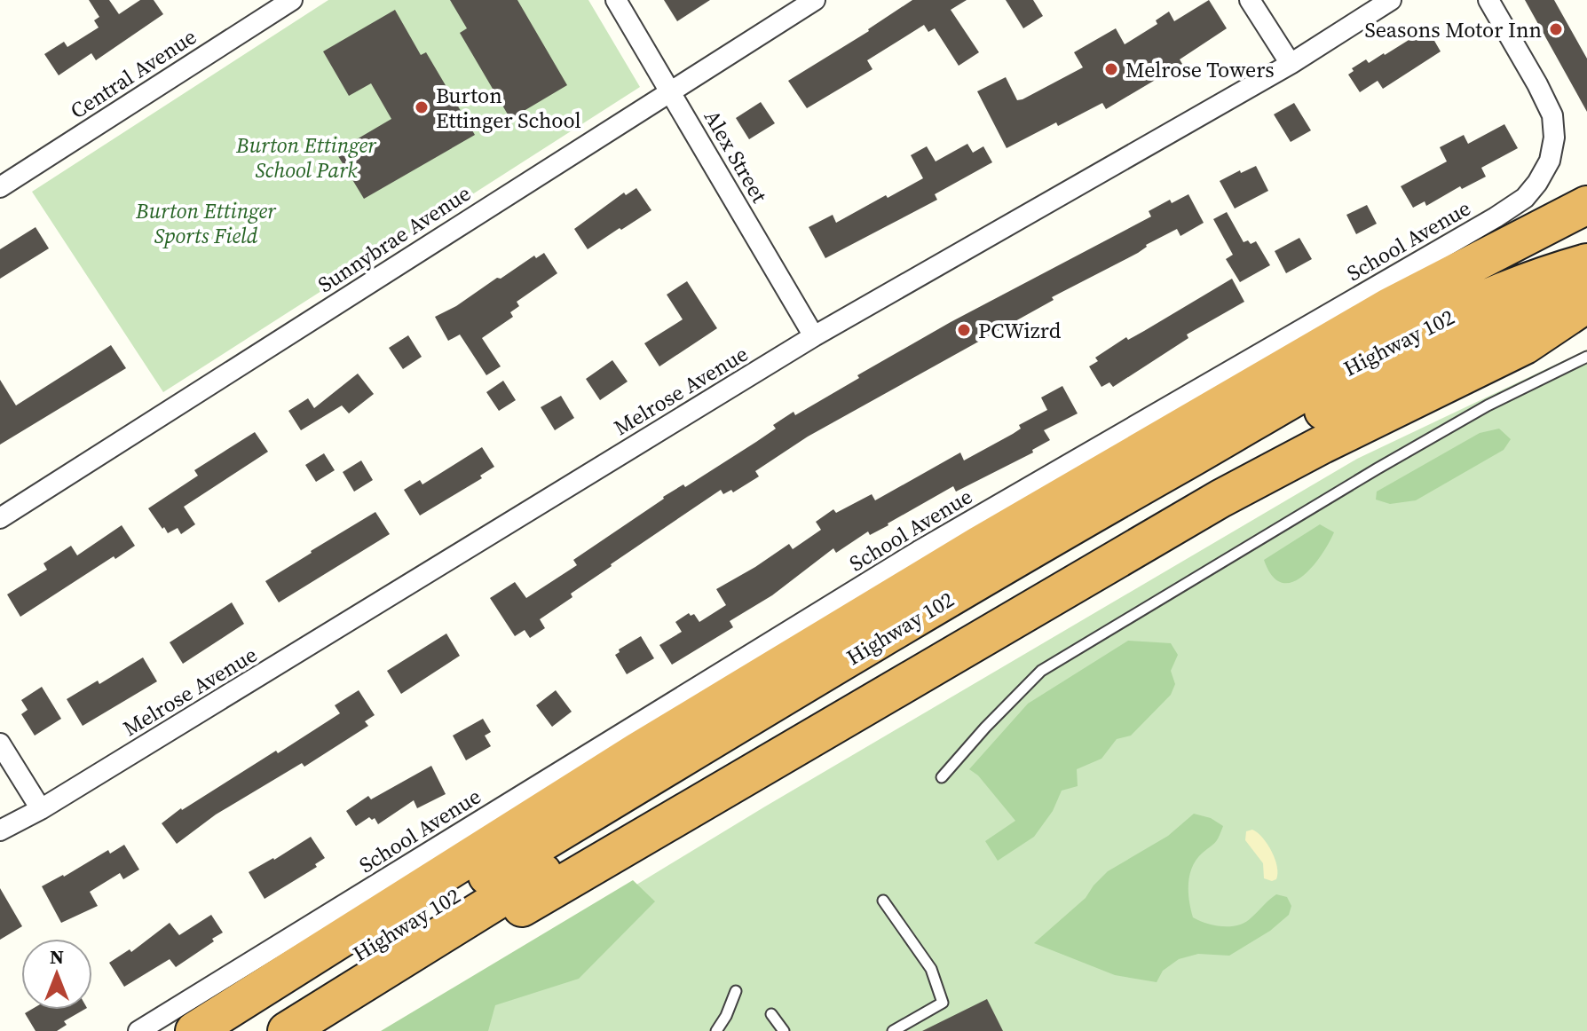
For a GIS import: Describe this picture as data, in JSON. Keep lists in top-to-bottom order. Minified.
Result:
{"streets":{"highway":["Highway 102"],"street":["Central Avenue","Alex Street","Sunnybrae Avenue","School Avenue","Melrose Avenue"]},"crossings":[["Alex Street","Sunnybrae Avenue"],["Alex Street","Melrose Avenue"]],"parks":["Burton Ettinger School Park","Burton Ettinger Sports Field"],"places":["Seasons Motor Inn","Melrose Towers","Burton Ettinger School","PCWizrd"],"north":"top"}
